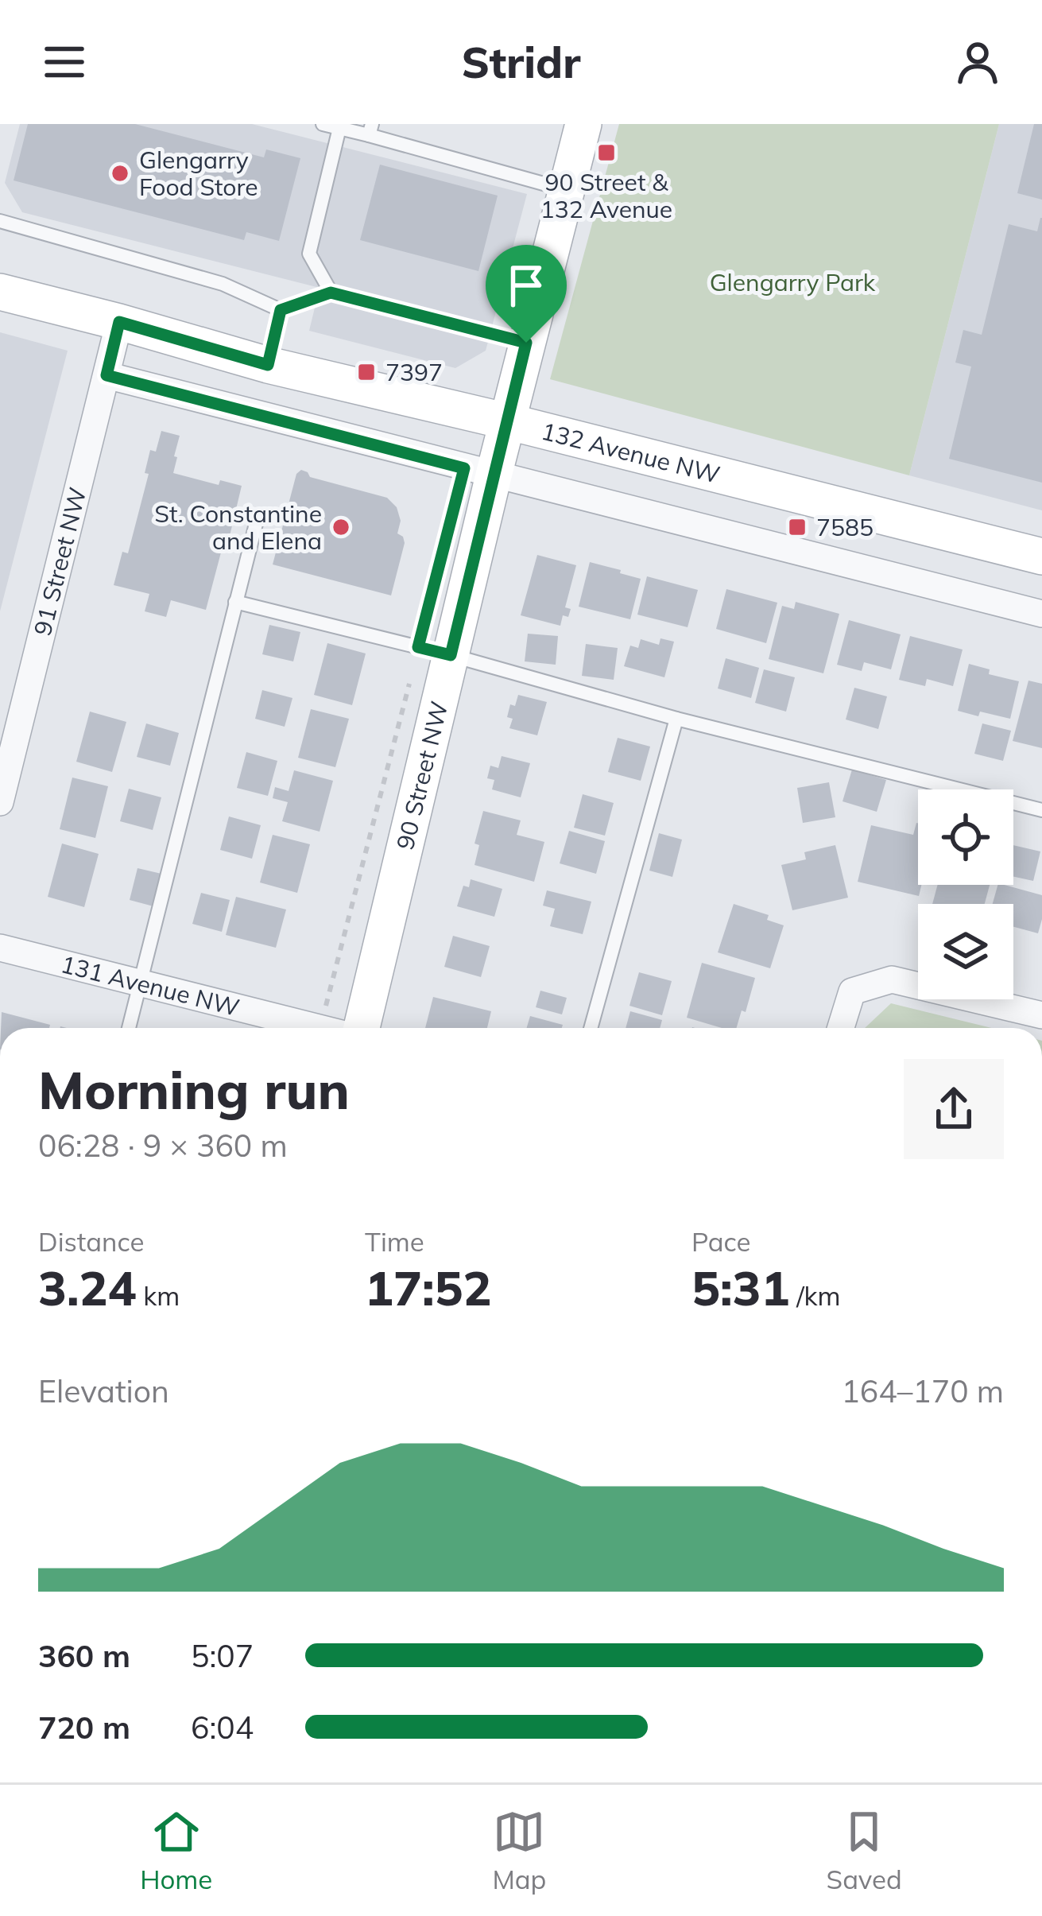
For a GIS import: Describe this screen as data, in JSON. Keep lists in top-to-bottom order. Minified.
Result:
{"streets":{"street":["132 Avenue NW","91 Street NW","90 Street NW","131 Avenue NW"]},"crossings":[["132 Avenue NW","91 Street NW"],["132 Avenue NW","90 Street NW"]],"parks":["Glengarry Park"],"places":{"transit":["90 Street & 132 Avenue","7397","7585"],"other":["Glengarry Food Store","St. Constantine and Elena"]},"page":{"header":"Stridr","heading":["Morning run","06:28 · 9 × 360 m"],"stats":[["Distance","3.24 km"],["Time","17:52"],["Pace","5:31 /km"]],"chart":["Elevation","164–170 m"],"list":[{"name":"360 m","note":"5:07"},{"name":"720 m","note":"6:04"}],"tabs":["Home","Map","Saved"]}}
